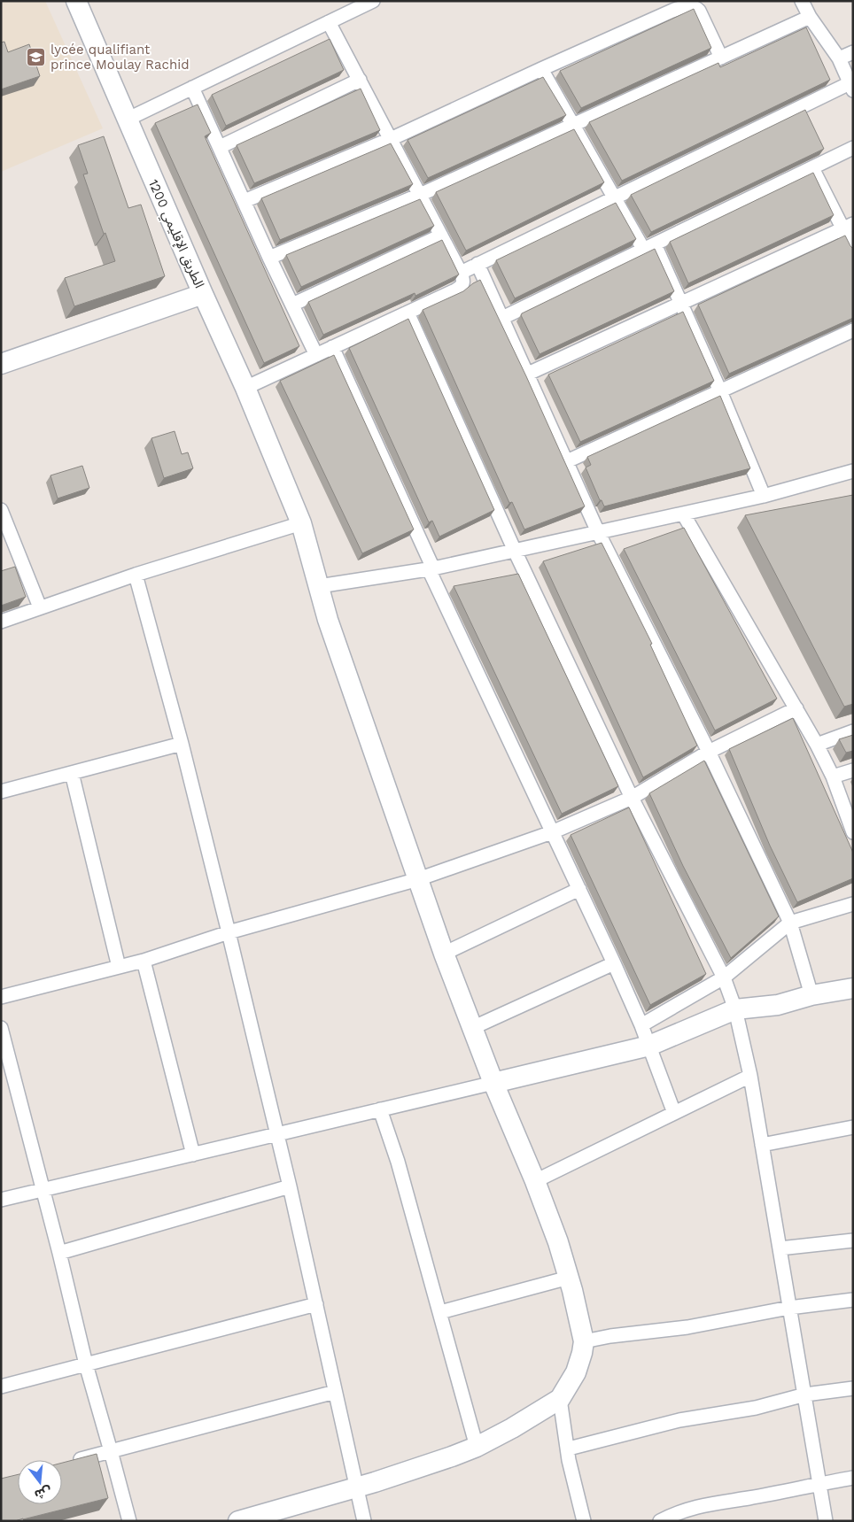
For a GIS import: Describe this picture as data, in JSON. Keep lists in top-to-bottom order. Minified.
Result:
{"streets":{"street":["الطريق الإقليمي 1200"]},"places":{"school or university":["lycée qualifiant prince Moulay Rachid"]},"north":"bottom"}
